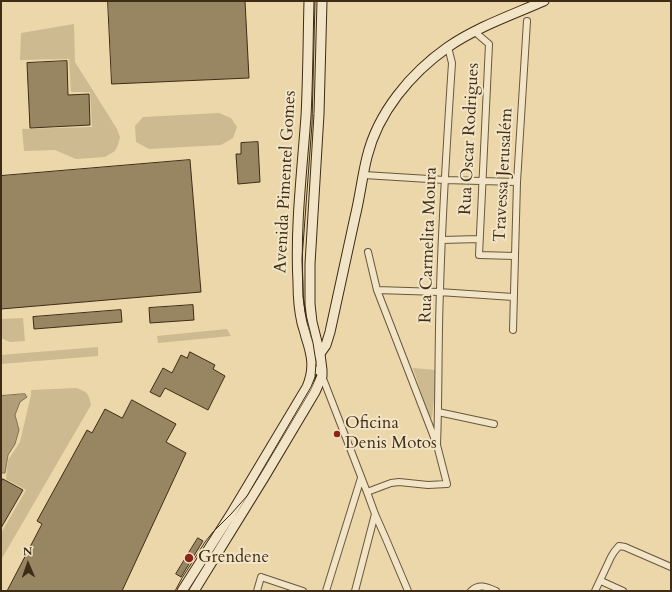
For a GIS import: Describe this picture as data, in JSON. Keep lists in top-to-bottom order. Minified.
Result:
{"streets":{"main road":["Avenida Pimentel Gomes"],"street":["Rua Oscar Rodrigues","Travessa Jerusalém","Rua Carmelita Moura"]},"crossings":[["Rua Oscar Rodrigues","Travessa Jerusalém"]],"places":["Oficina Denis Motos","Grendene"],"north":"top"}
